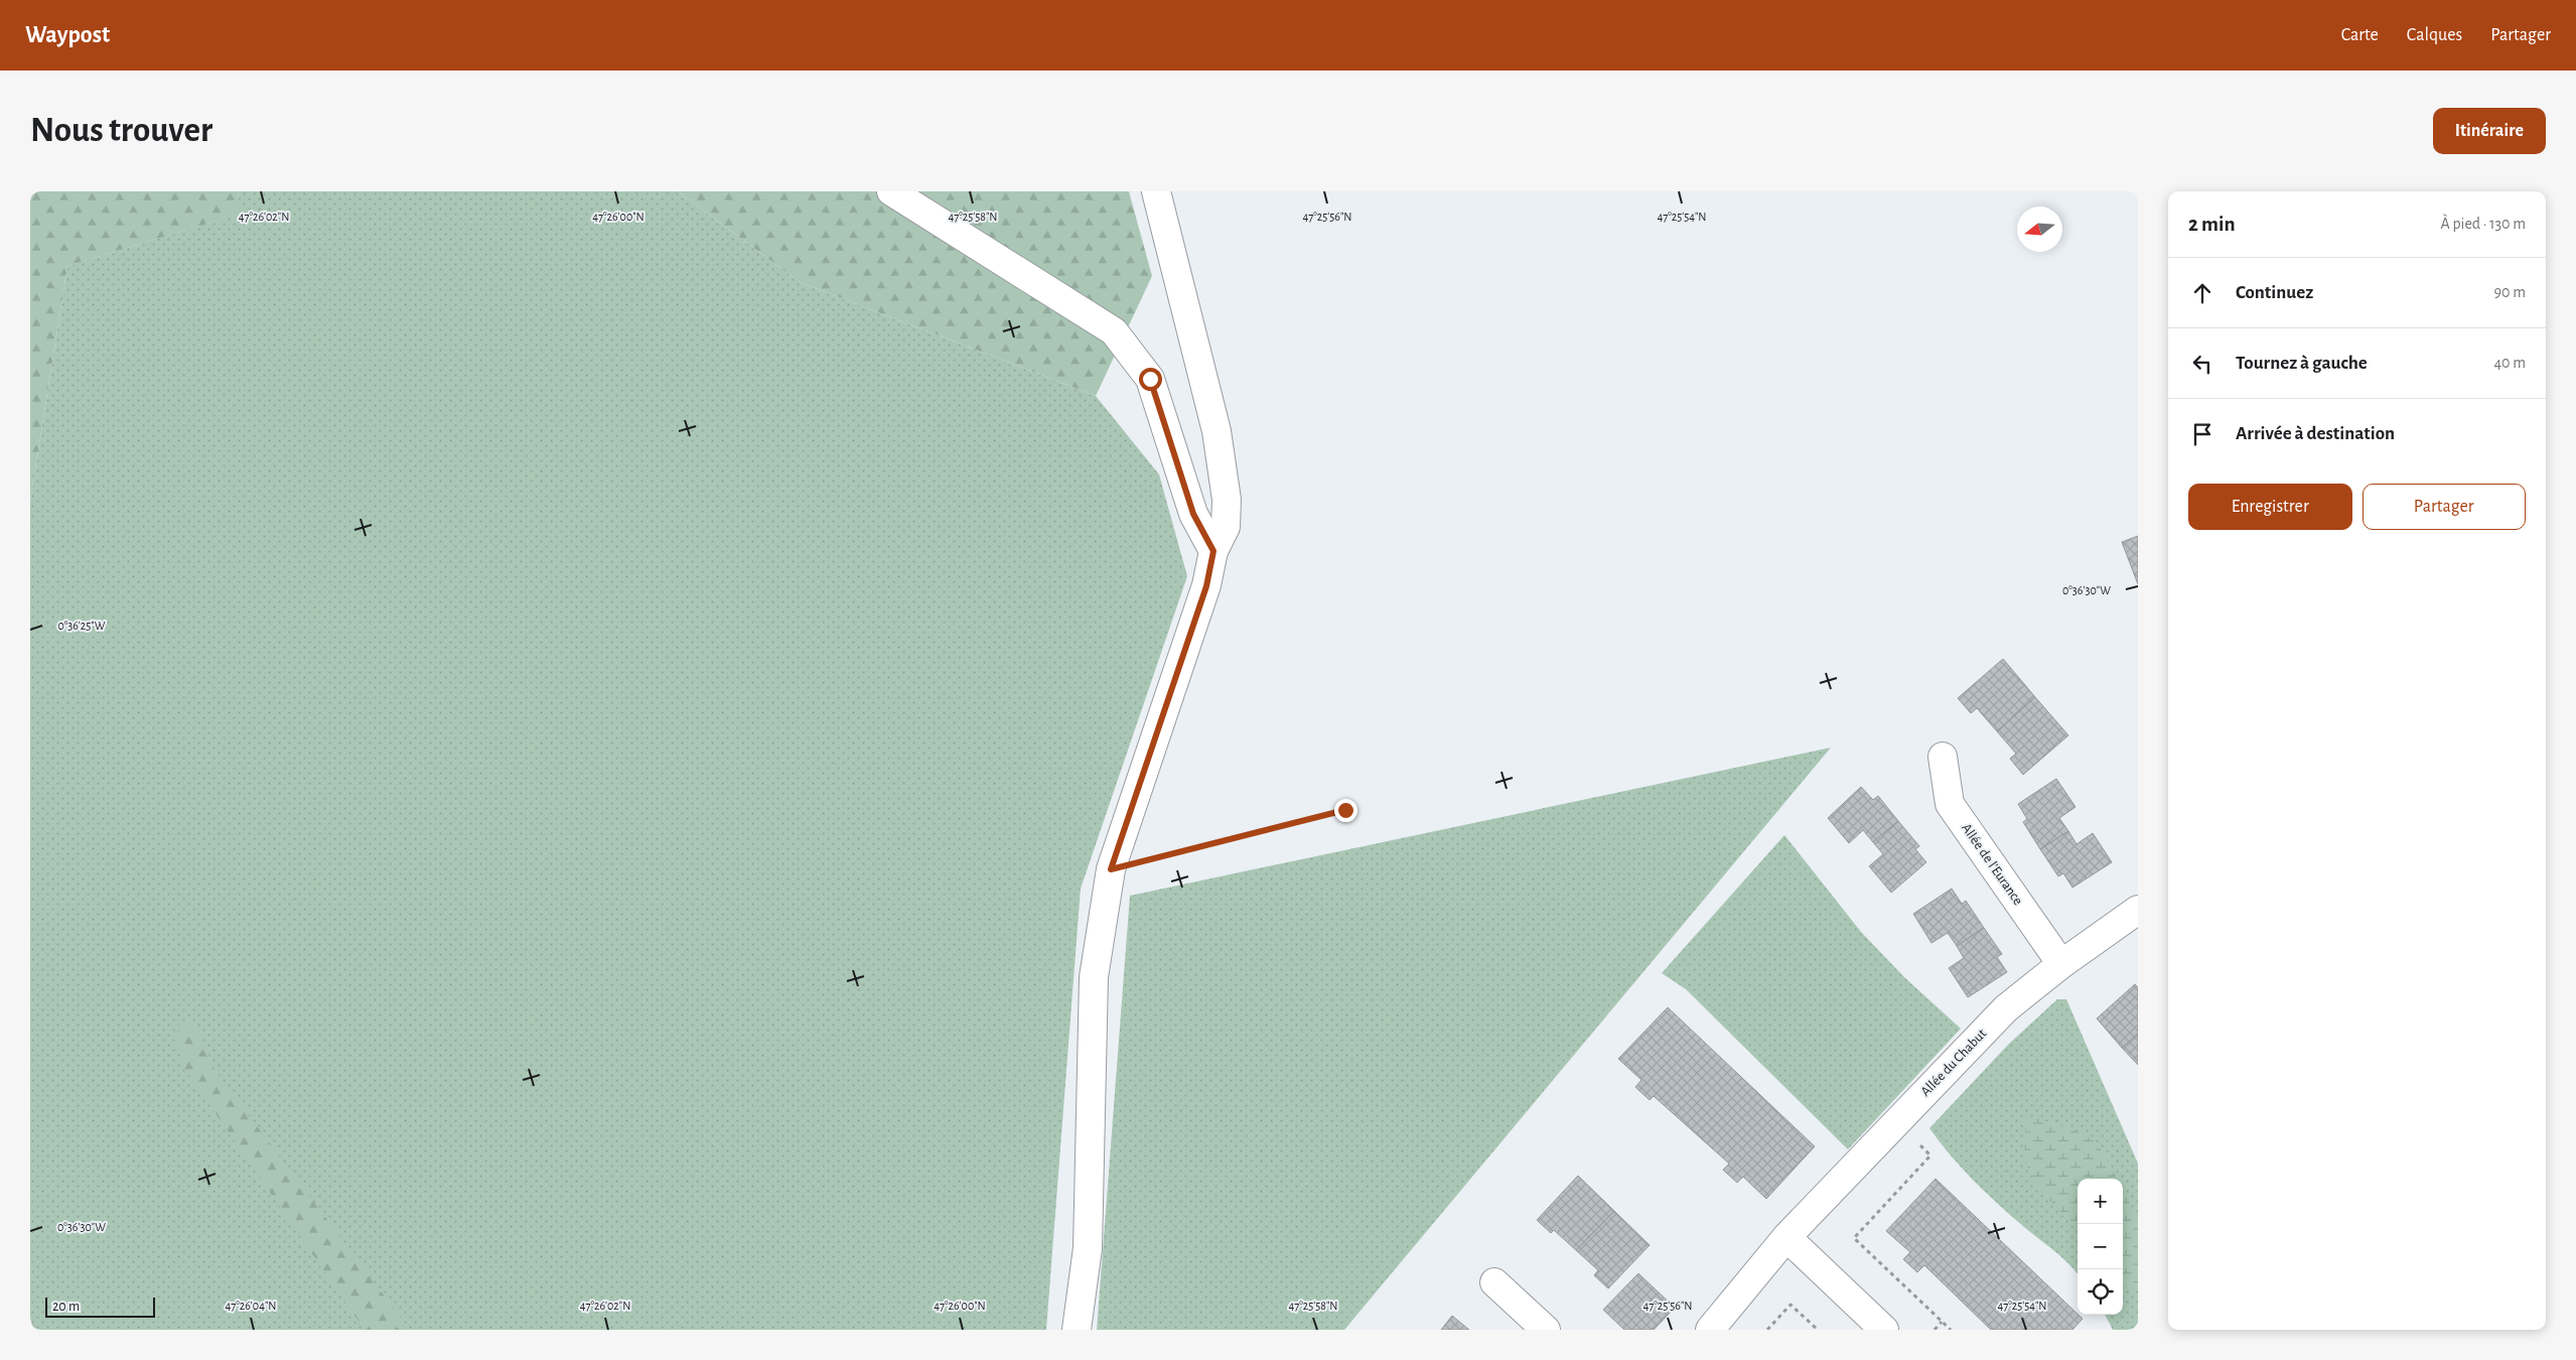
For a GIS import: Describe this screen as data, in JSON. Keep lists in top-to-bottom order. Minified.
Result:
{"streets":{"street":["Allée de l'Eurance","Allée du Chabut"]},"crossings":[["Allée de l'Eurance","Allée du Chabut"]],"scale_bar":"20 m","north":"left","page":{"header":"Waypost","nav":["Carte","Calques","Partager"],"buttons":["Itinéraire",["Enregistrer","Partager"]],"title":"Nous trouver","heading":["2 min","À pied · 130 m"],"list":[["Continuez","90 m"],["Tournez à gauche","40 m"],"Arrivée à destination"],"map_buttons":["+","−"],"scale":"20 m"},"coordinates":["47°26'02\"N","47°26'00\"N","47°25'58\"N","47°25'56\"N","47°25'54\"N","0°36'30\"W","0°36'25\"W","47°26'04\"N"]}
